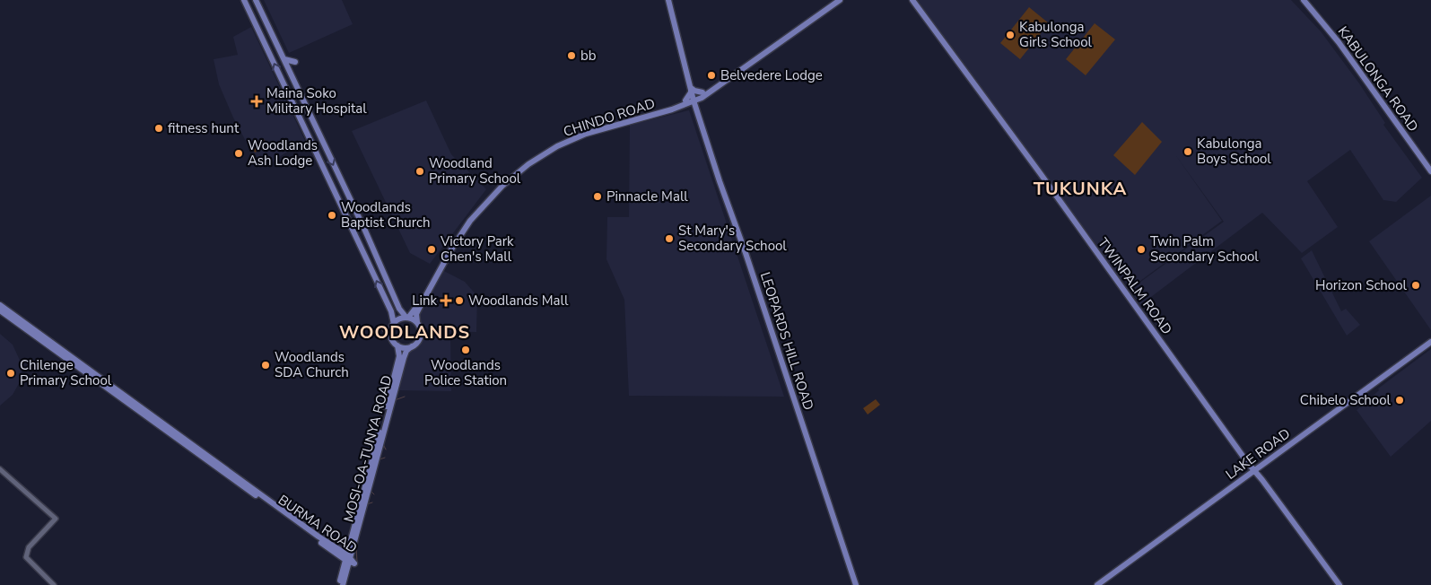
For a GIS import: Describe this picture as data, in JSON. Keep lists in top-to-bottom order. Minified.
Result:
{"streets":{"main road":["KABULONGA ROAD","CHINDO ROAD","TWINPALM ROAD","LEOPARDS HILL ROAD","MOSI-OA-TUNYA ROAD","LAKE ROAD","BURMA ROAD"]},"crossings":[["CHINDO ROAD","LEOPARDS HILL ROAD"],["CHINDO ROAD","MOSI-OA-TUNYA ROAD"],["TWINPALM ROAD","LAKE ROAD"],["MOSI-OA-TUNYA ROAD","BURMA ROAD"]],"districts":["TUKUNKA","WOODLANDS"],"places":{"other":["Kabulonga Girls School","bb","Belvedere Lodge","fitness hunt","Kabulonga Boys School","Woodlands Ash Lodge","Woodland Primary School","Pinnacle Mall","Woodlands Baptist Church","St Mary's Secondary School","Victory Park Chen's Mall","Twin Palm Secondary School","Horizon School","Woodlands Mall","Woodlands Police Station","Woodlands SDA Church","Chilenge Primary School","Chibelo School"],"health":["Maina Soko Military Hospital","Link"]}}
